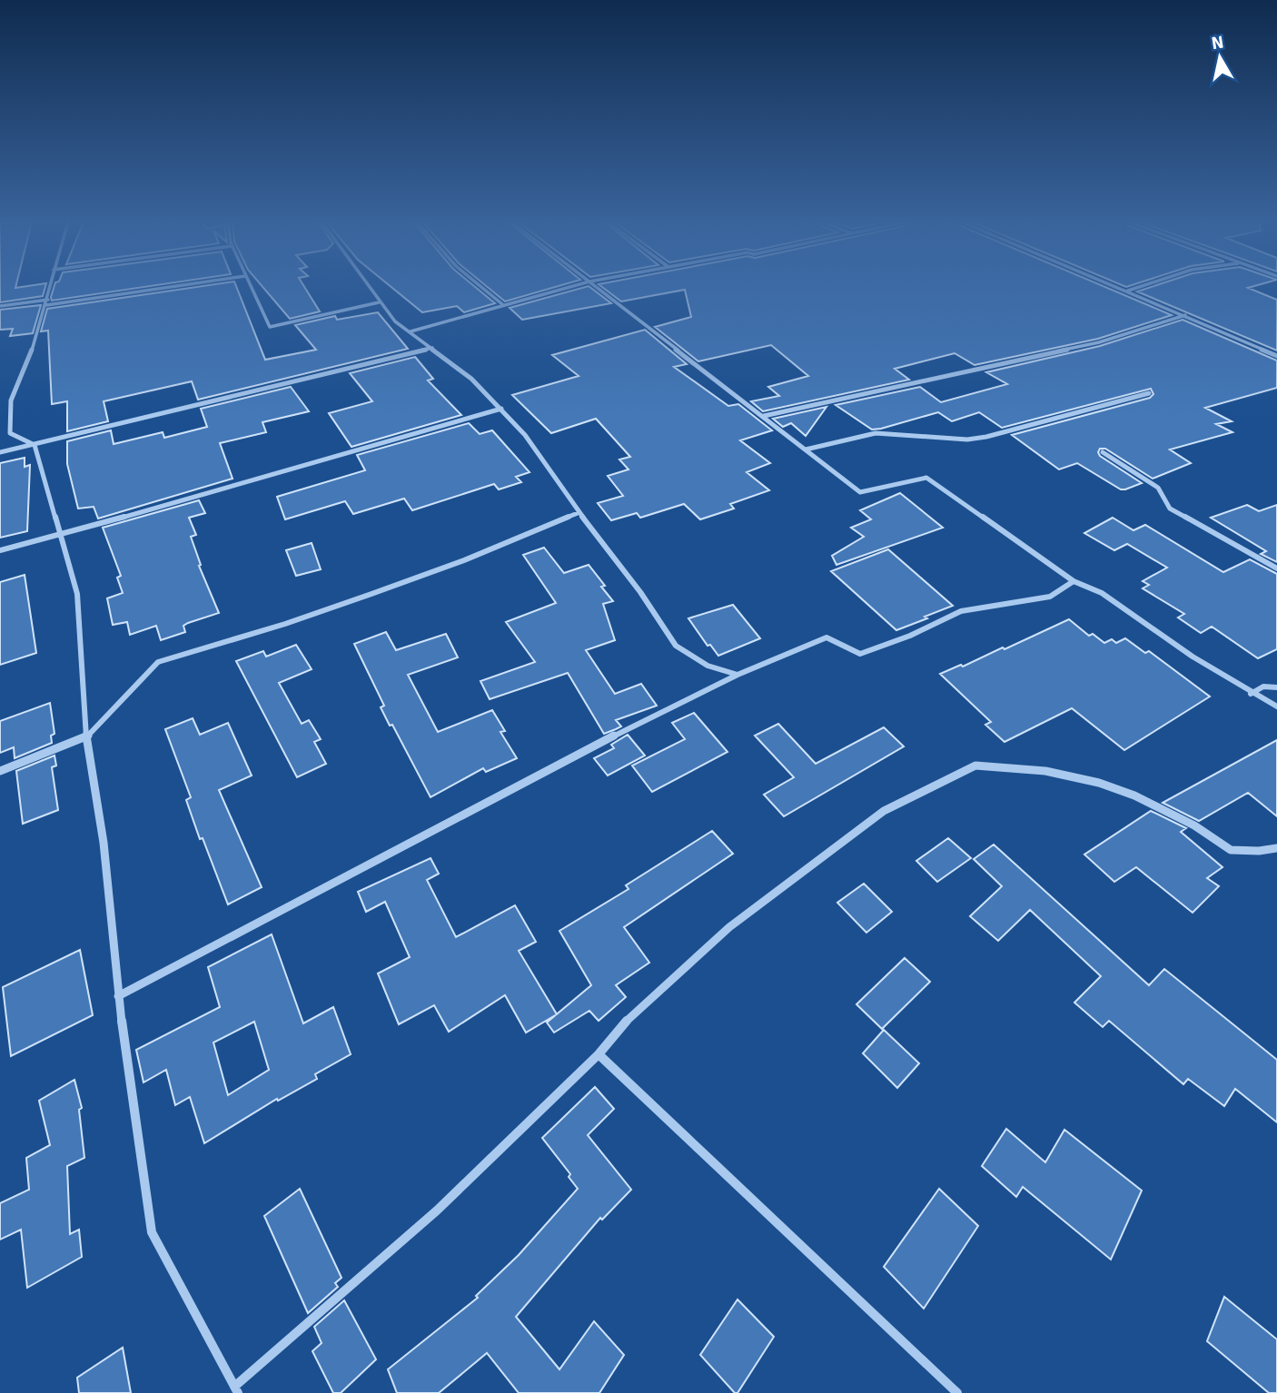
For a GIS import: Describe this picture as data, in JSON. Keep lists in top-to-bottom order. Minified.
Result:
{"north":"top"}
